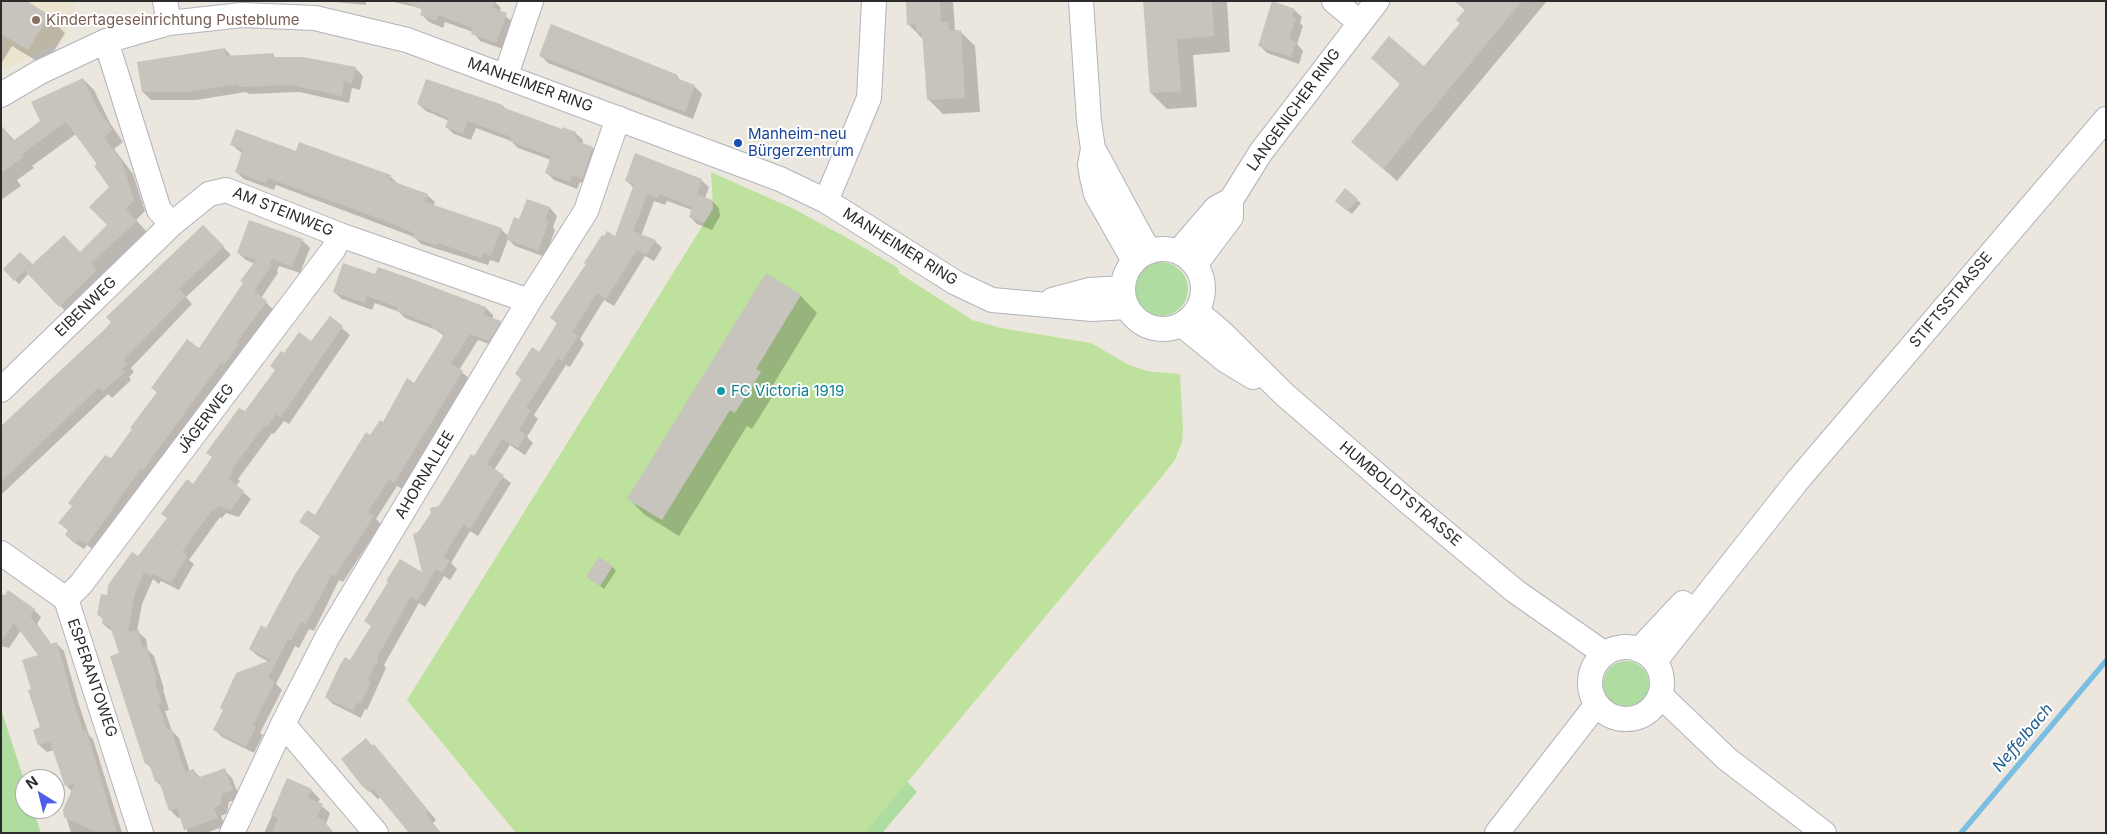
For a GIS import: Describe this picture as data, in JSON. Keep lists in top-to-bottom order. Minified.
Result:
{"streets":{"street":["MANHEIMER RING","LANGENICHER RING","AM STEINWEG","STIFTSSTRASSE","EIBENWEG","JÄGERWEG","AHORNALLEE","HUMBOLDTSTRASSE","ESPERANTOWEG"]},"crossings":[["MANHEIMER RING","LANGENICHER RING"],["MANHEIMER RING","AHORNALLEE"],["MANHEIMER RING","HUMBOLDTSTRASSE"],["LANGENICHER RING","HUMBOLDTSTRASSE"],["AM STEINWEG","EIBENWEG"],["AM STEINWEG","JÄGERWEG"],["AM STEINWEG","AHORNALLEE"],["STIFTSSTRASSE","HUMBOLDTSTRASSE"],["JÄGERWEG","ESPERANTOWEG"]],"water":["Neffelbach"],"places":["Kindertageseinrichtung Pusteblume","Manheim-neu Bürgerzentrum","FC Victoria 1919"],"north":"top left"}
